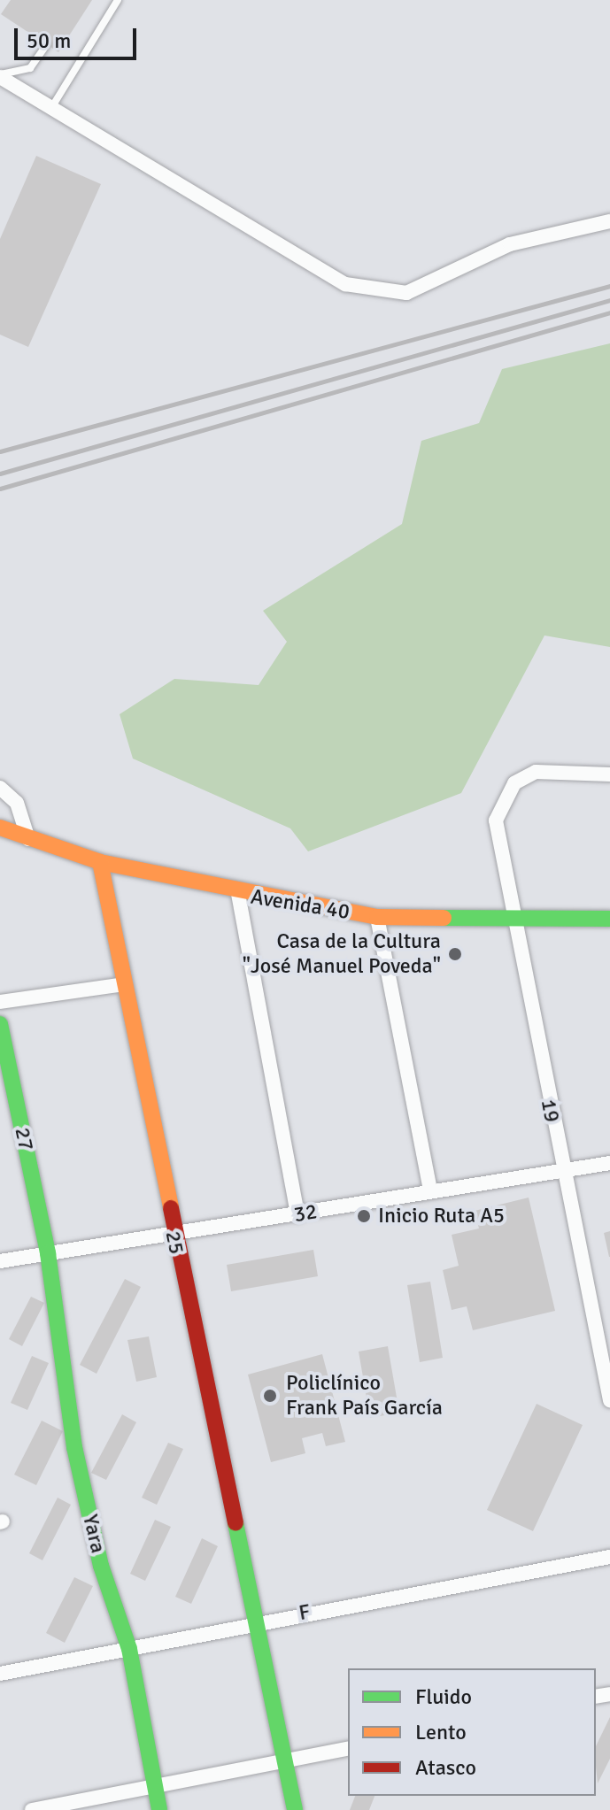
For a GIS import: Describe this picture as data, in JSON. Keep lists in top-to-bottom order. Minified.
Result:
{"streets":{"street":["Avenida 40","19","27","32","25","Yara","F"]},"crossings":[["Avenida 40","19"],["Avenida 40","25"],["19","32"],["27","32"],["27","Yara"],["32","25"],["32","Yara"],["25","F"],["Yara","F"]],"places":["Casa de la Cultura \"José Manuel Poveda\"","Inicio Ruta A5","Policlínico Frank País García"],"legend":["Fluido","Lento","Atasco"],"scale_bar":"50 m"}
